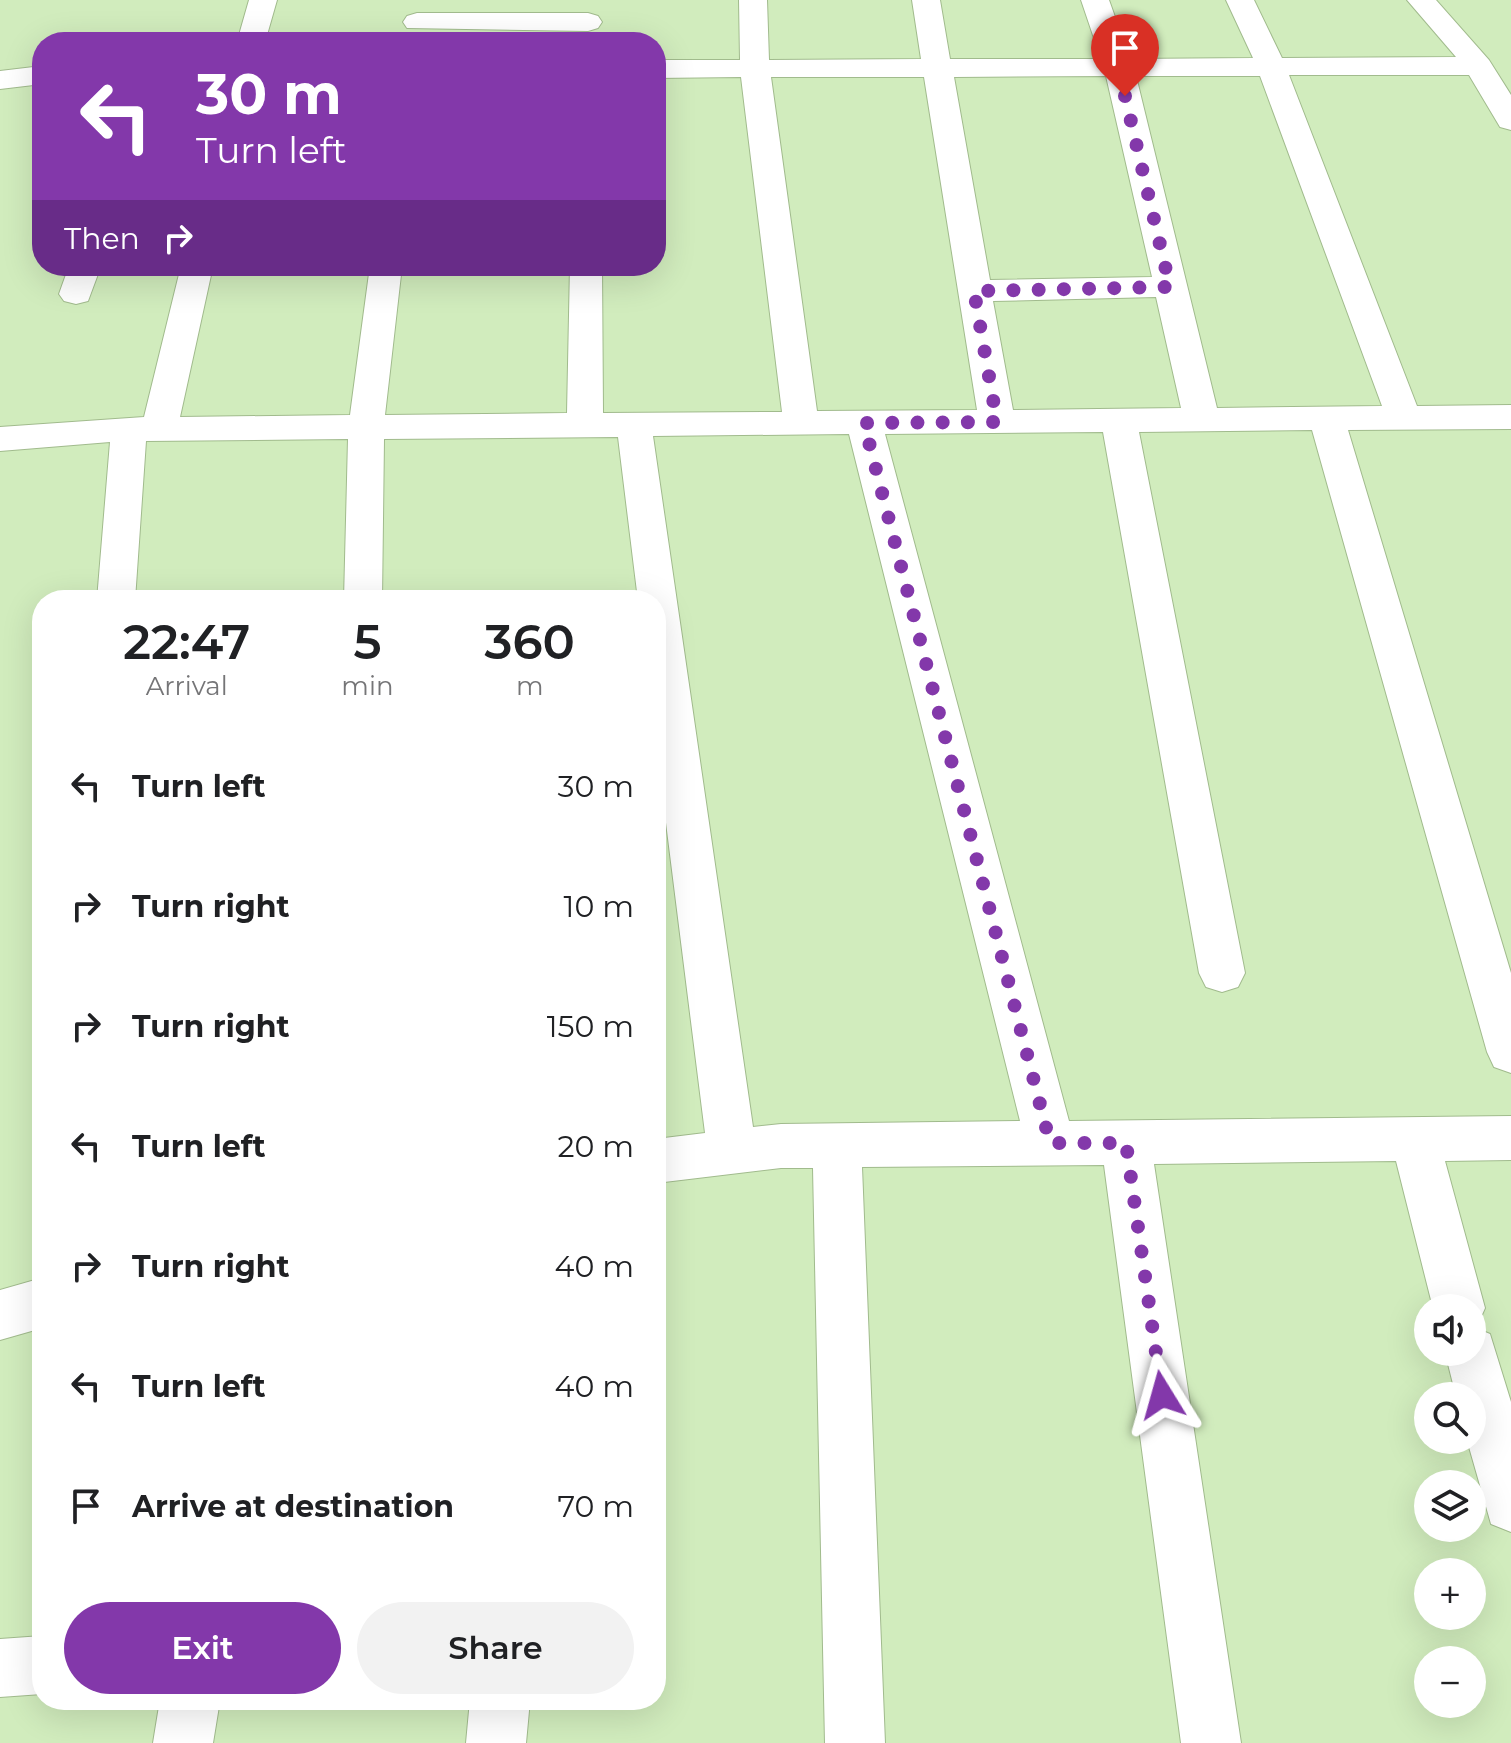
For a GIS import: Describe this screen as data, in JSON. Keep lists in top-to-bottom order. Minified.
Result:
{"page":{"turn":["30 m","Turn left"],"then":"Then","eta":["22:47","Arrival","5","min","360","m"],"list":[{"name":"Turn left","value":"30 m"},{"name":"Turn right","value":"10 m"},{"name":"Turn right","value":"150 m"},{"name":"Turn left","value":"20 m"},{"name":"Turn right","value":"40 m"},{"name":"Turn left","value":"40 m"},{"name":"Arrive at destination","value":"70 m"}],"map_buttons":["+","−"],"buttons":["Exit","Share"]}}
